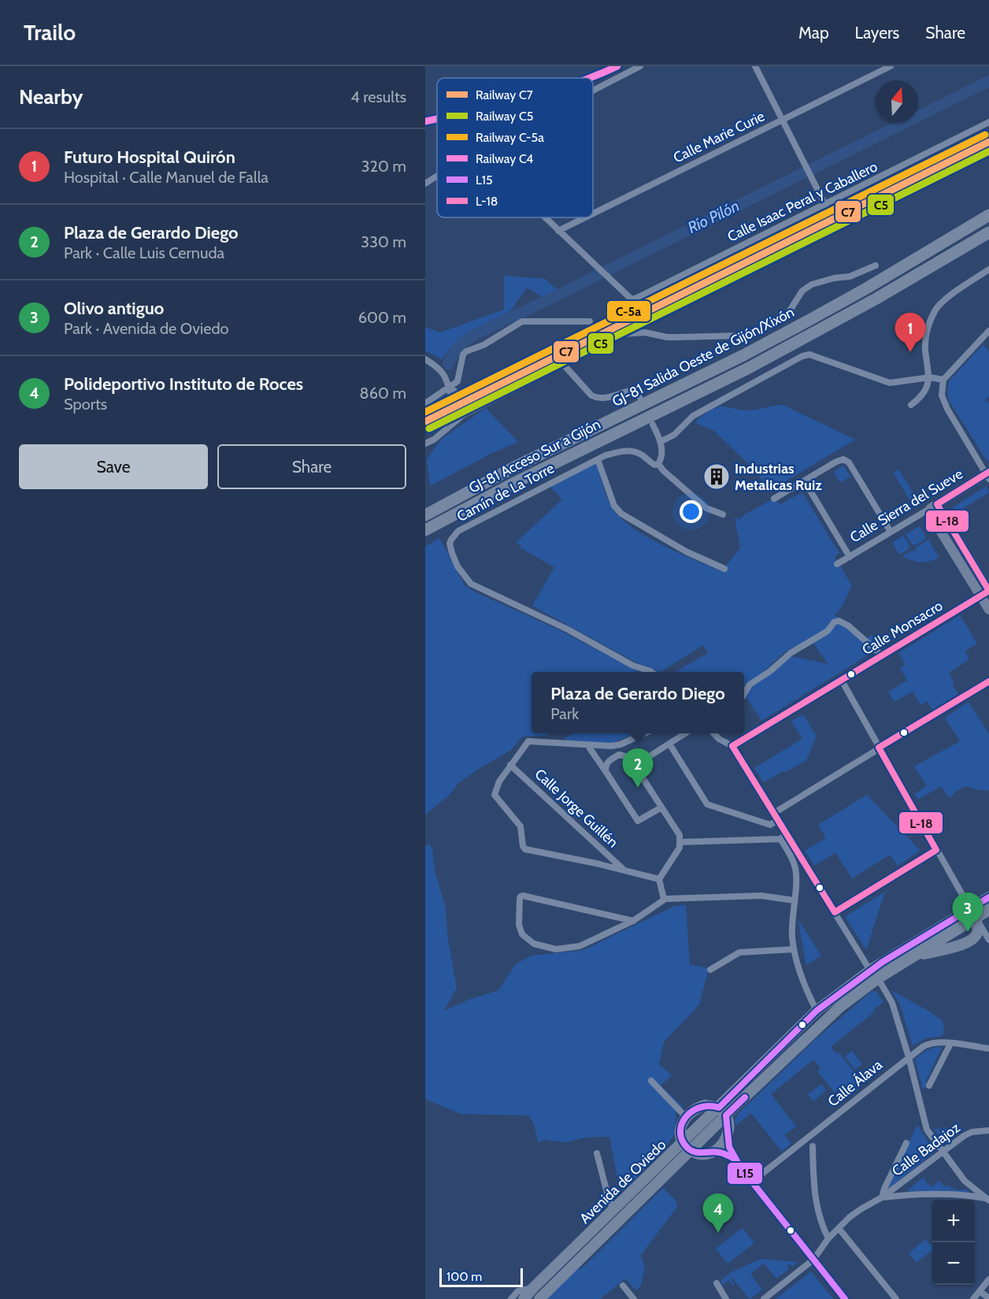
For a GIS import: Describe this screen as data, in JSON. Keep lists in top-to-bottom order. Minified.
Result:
{"streets":{"highway":["GJ-81 Salida Oeste de Gijón/Xixón","GJ-81 Acceso Sur a Gijón"],"main road":["Avenida de Oviedo"],"street":["Calle Marie Curie","Calle Isaac Peral y Caballero","Camín de La Torre","Calle Sierra del Sueve","Calle Monsacro","Calle Jorge Guillén","Calle Álava","Calle Badajoz"]},"crossings":[["Calle Marie Curie","Calle Isaac Peral y Caballero"]],"water":["Río Pilón"],"places":{"building":["Industrias Metalicas Ruiz"]},"lines":["rail line C4","rail line C-5a","rail line C7","rail line C5","transit line L-18","transit line L15"],"legend":["Railway C7","Railway C5","Railway C-5a","Railway C4","L15","L-18"],"scale_bar":"100 m","north":"top","page":{"header":"Trailo","nav":["Map","Layers","Share"],"heading":["Nearby","4 results"],"list":[{"mark":"1","name":"Futuro Hospital Quirón","note":"Hospital · Calle Manuel de Falla","value":"320 m"},{"mark":"2","name":"Plaza de Gerardo Diego","note":"Park · Calle Luis Cernuda","value":"330 m"},{"mark":"3","name":"Olivo antiguo","note":"Park · Avenida de Oviedo","value":"600 m"},{"mark":"4","name":"Polideportivo Instituto de Roces","note":"Sports","value":"860 m"}],"pins":["1","2","3","4"],"buttons":["Save","Share"],"popup":["Plaza de Gerardo Diego","Park"],"map_buttons":["+","−"],"scale":"100 m"}}
